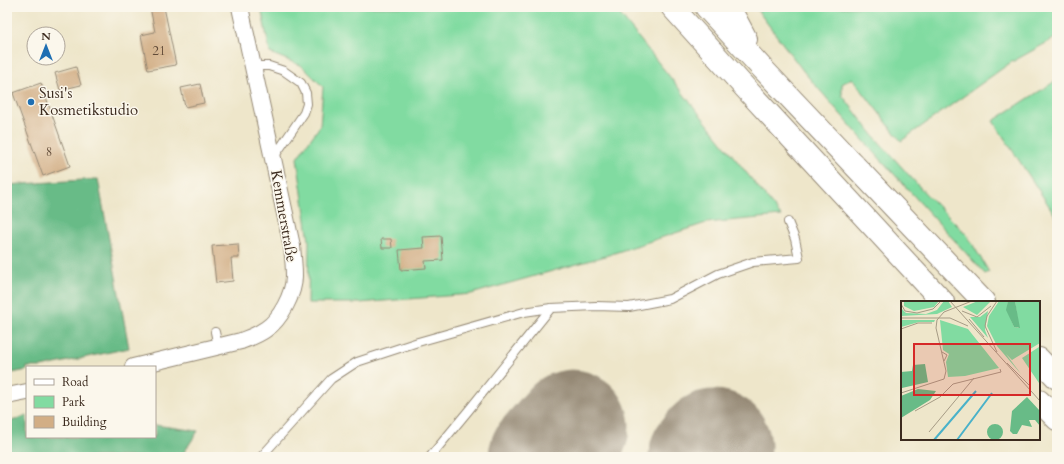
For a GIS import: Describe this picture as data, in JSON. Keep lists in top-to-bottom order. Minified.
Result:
{"streets":{"street":["Kemmerstraße"]},"places":["Susi's Kosmetikstudio"],"house_numbers":["21","8"],"legend":["Road","Park","Building"],"north":"top"}
